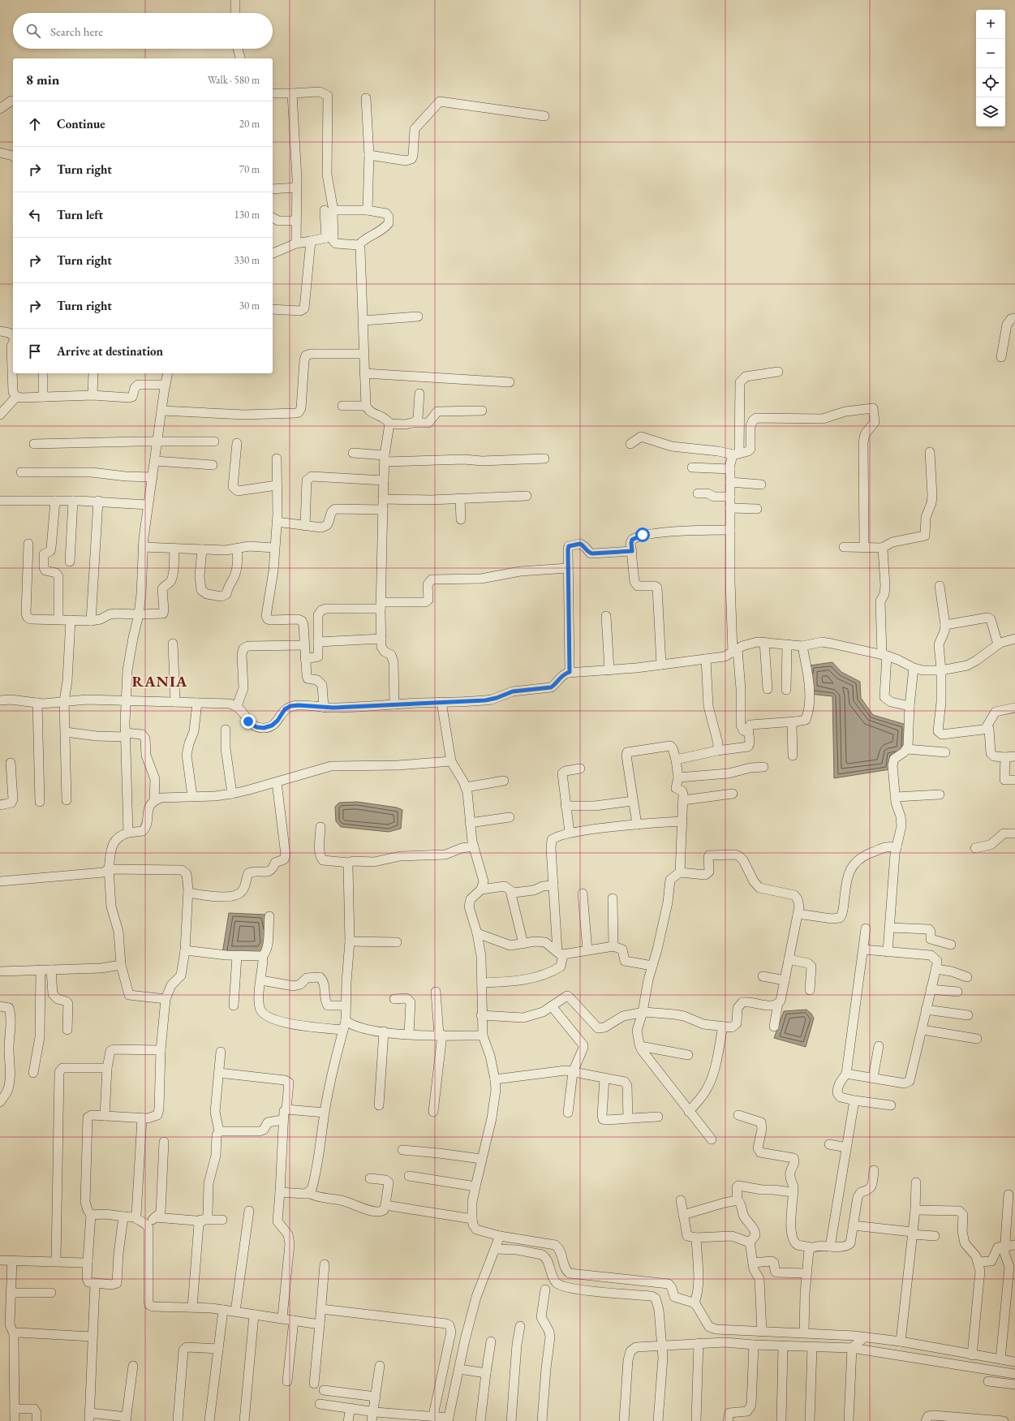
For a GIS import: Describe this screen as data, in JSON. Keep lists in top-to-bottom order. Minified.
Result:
{"districts":["RANIA"],"page":{"map_buttons":["+","−"],"search":"Search here","heading":["8 min","Walk · 580 m"],"list":[["Continue","20 m"],["Turn right","70 m"],["Turn left","130 m"],["Turn right","330 m"],["Turn right","30 m"],"Arrive at destination"]}}
